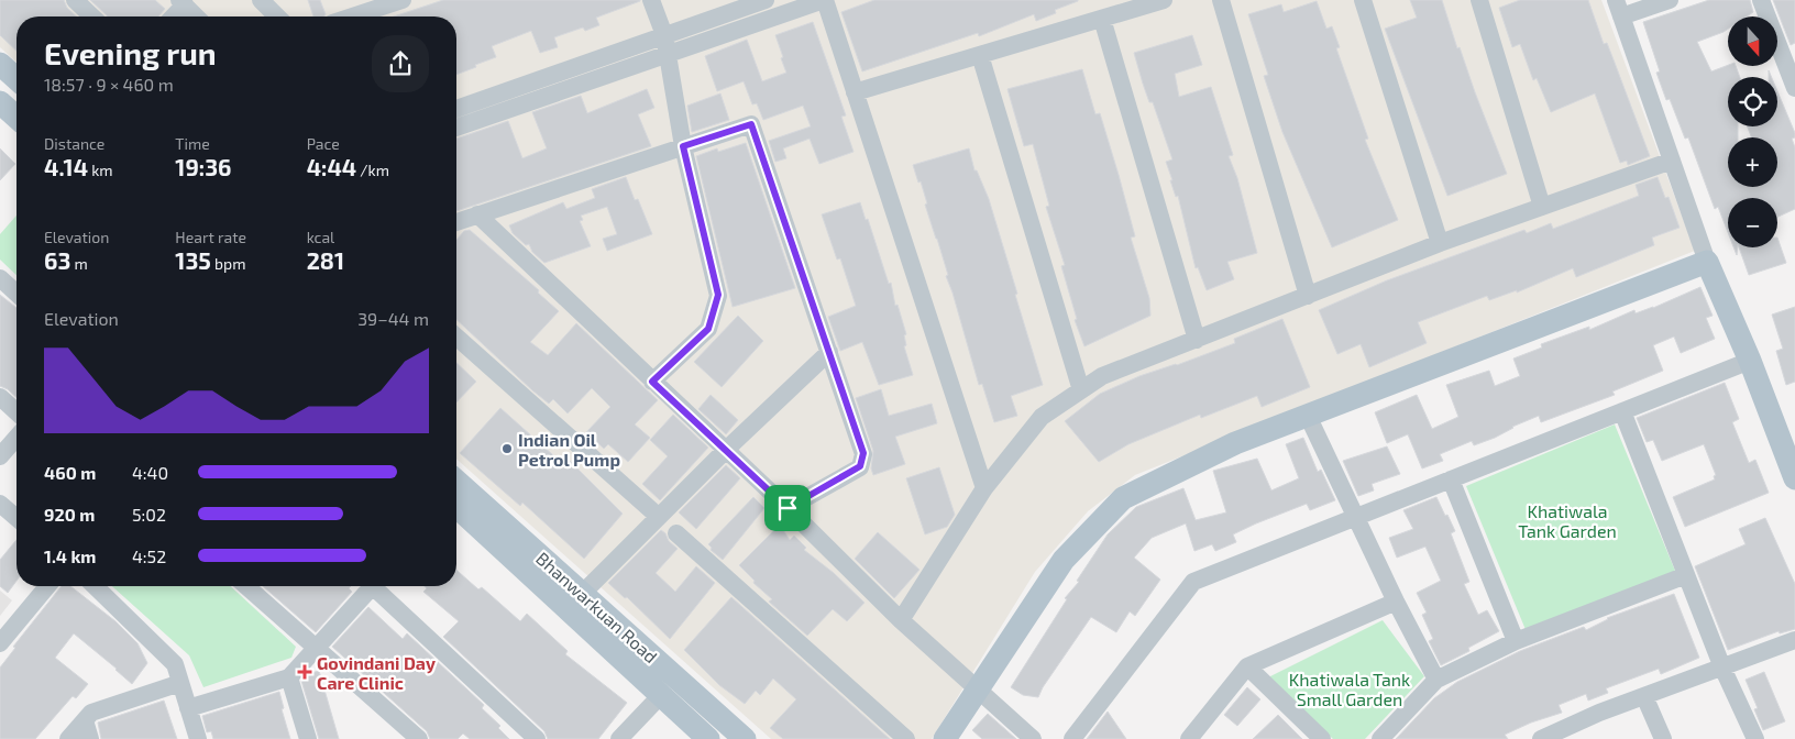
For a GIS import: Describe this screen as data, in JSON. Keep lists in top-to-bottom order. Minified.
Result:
{"streets":{"main road":["Bhanwarkuan Road"]},"parks":["Khatiwala Tank Garden","Khatiwala Tank Small Garden"],"places":{"other":["Indian Oil Petrol Pump"],"health":["Govindani Day Care Clinic"]},"north":"bottom","page":{"map_buttons":["+","−"],"heading":["Evening run","18:57 · 9 × 460 m"],"stats":[["Distance","4.14 km"],["Time","19:36"],["Pace","4:44 /km"],["Elevation","63 m"],["Heart rate","135 bpm"],["kcal","281"]],"chart":["Elevation","39–44 m"],"list":[{"name":"460 m","note":"4:40"},{"name":"920 m","note":"5:02"},{"name":"1.4 km","note":"4:52"}]}}
